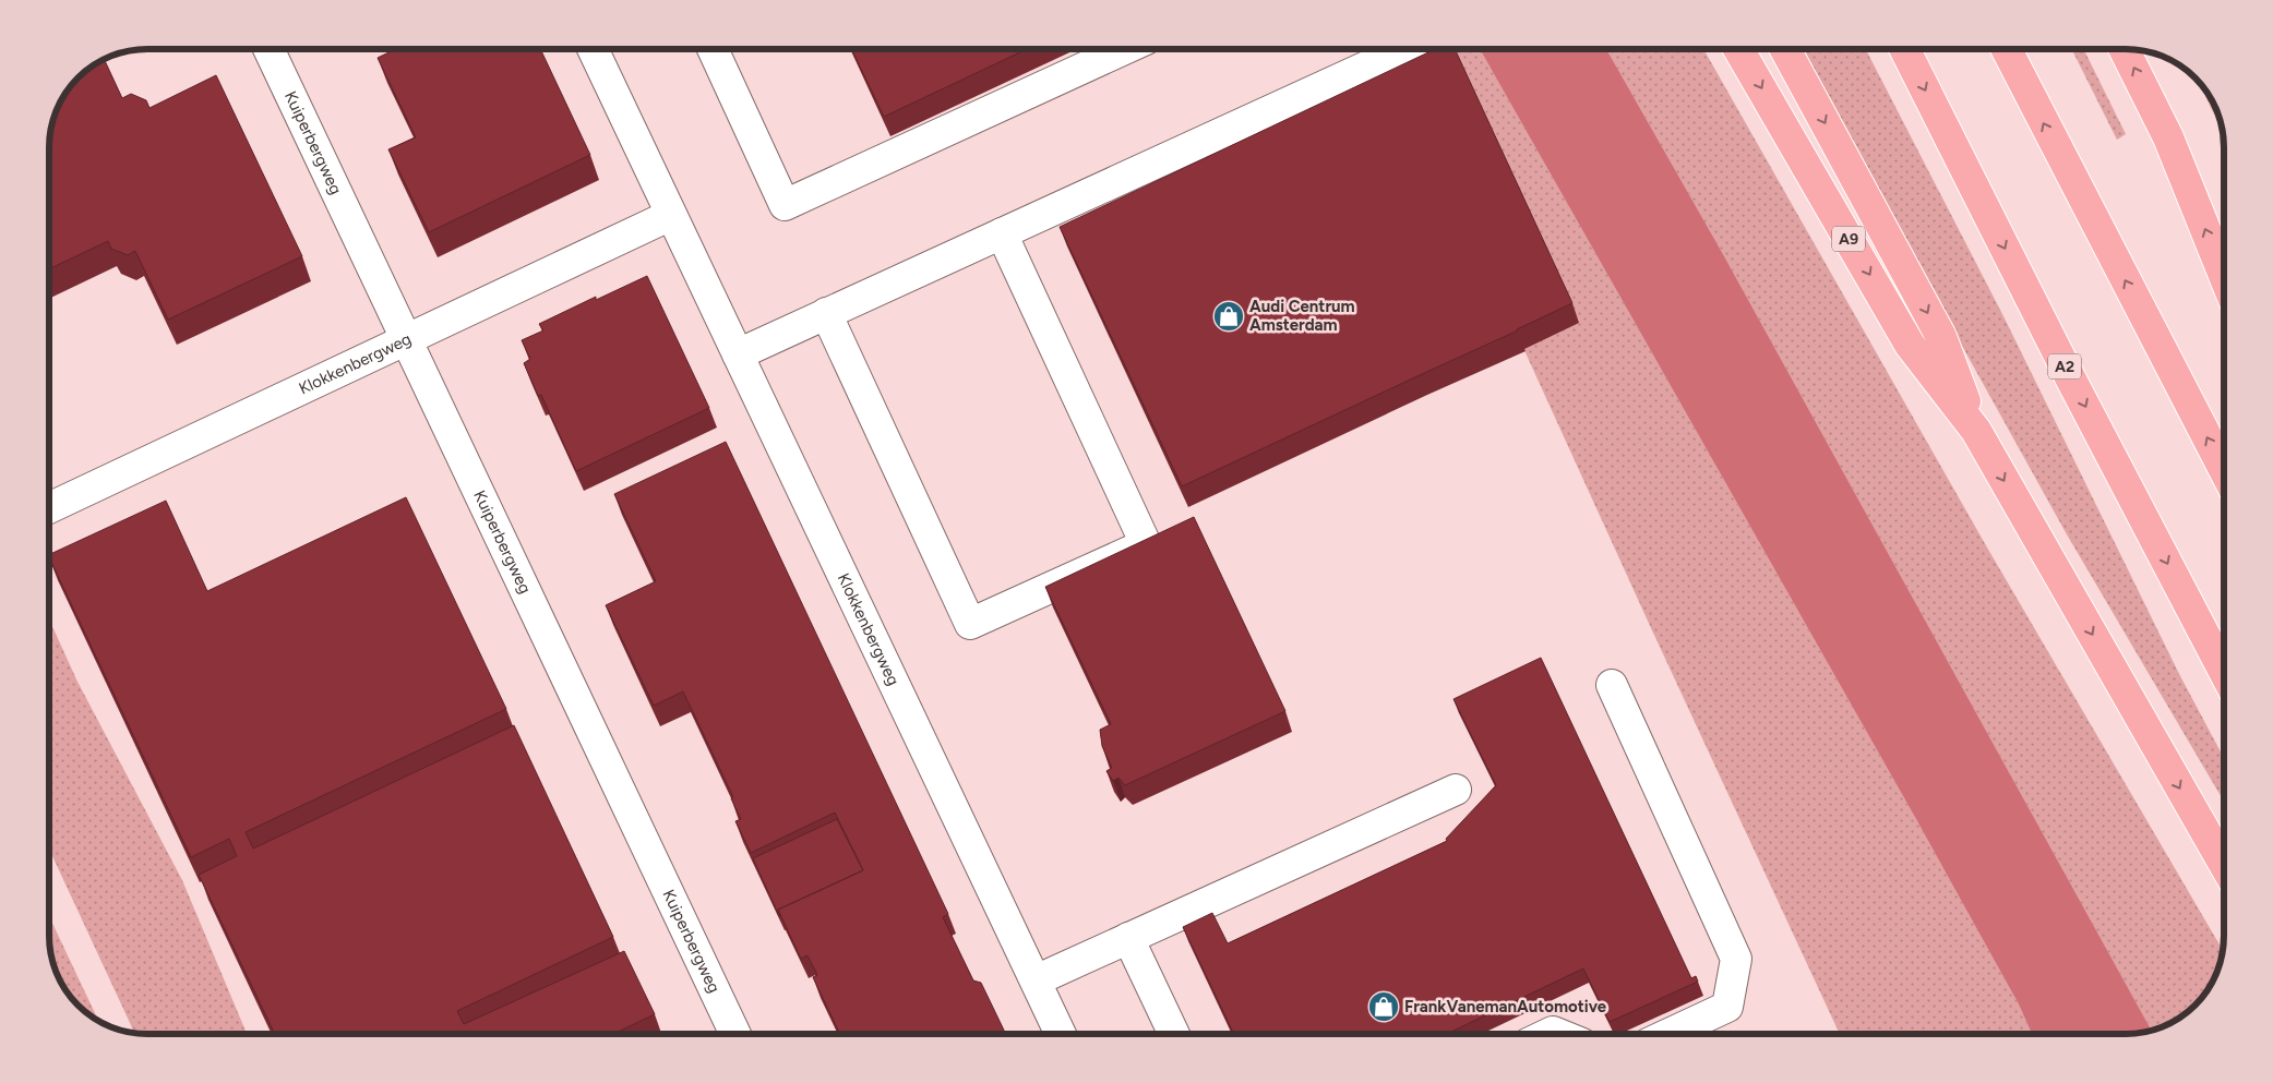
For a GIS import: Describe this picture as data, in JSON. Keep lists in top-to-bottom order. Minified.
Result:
{"streets":{"highway":["A9","A2"],"street":["Kuiperbergweg","Klokkenbergweg"]},"crossings":[["Kuiperbergweg","Klokkenbergweg"]],"places":{"shop":["Audi Centrum Amsterdam","FrankVanemanAutomotive"]}}
